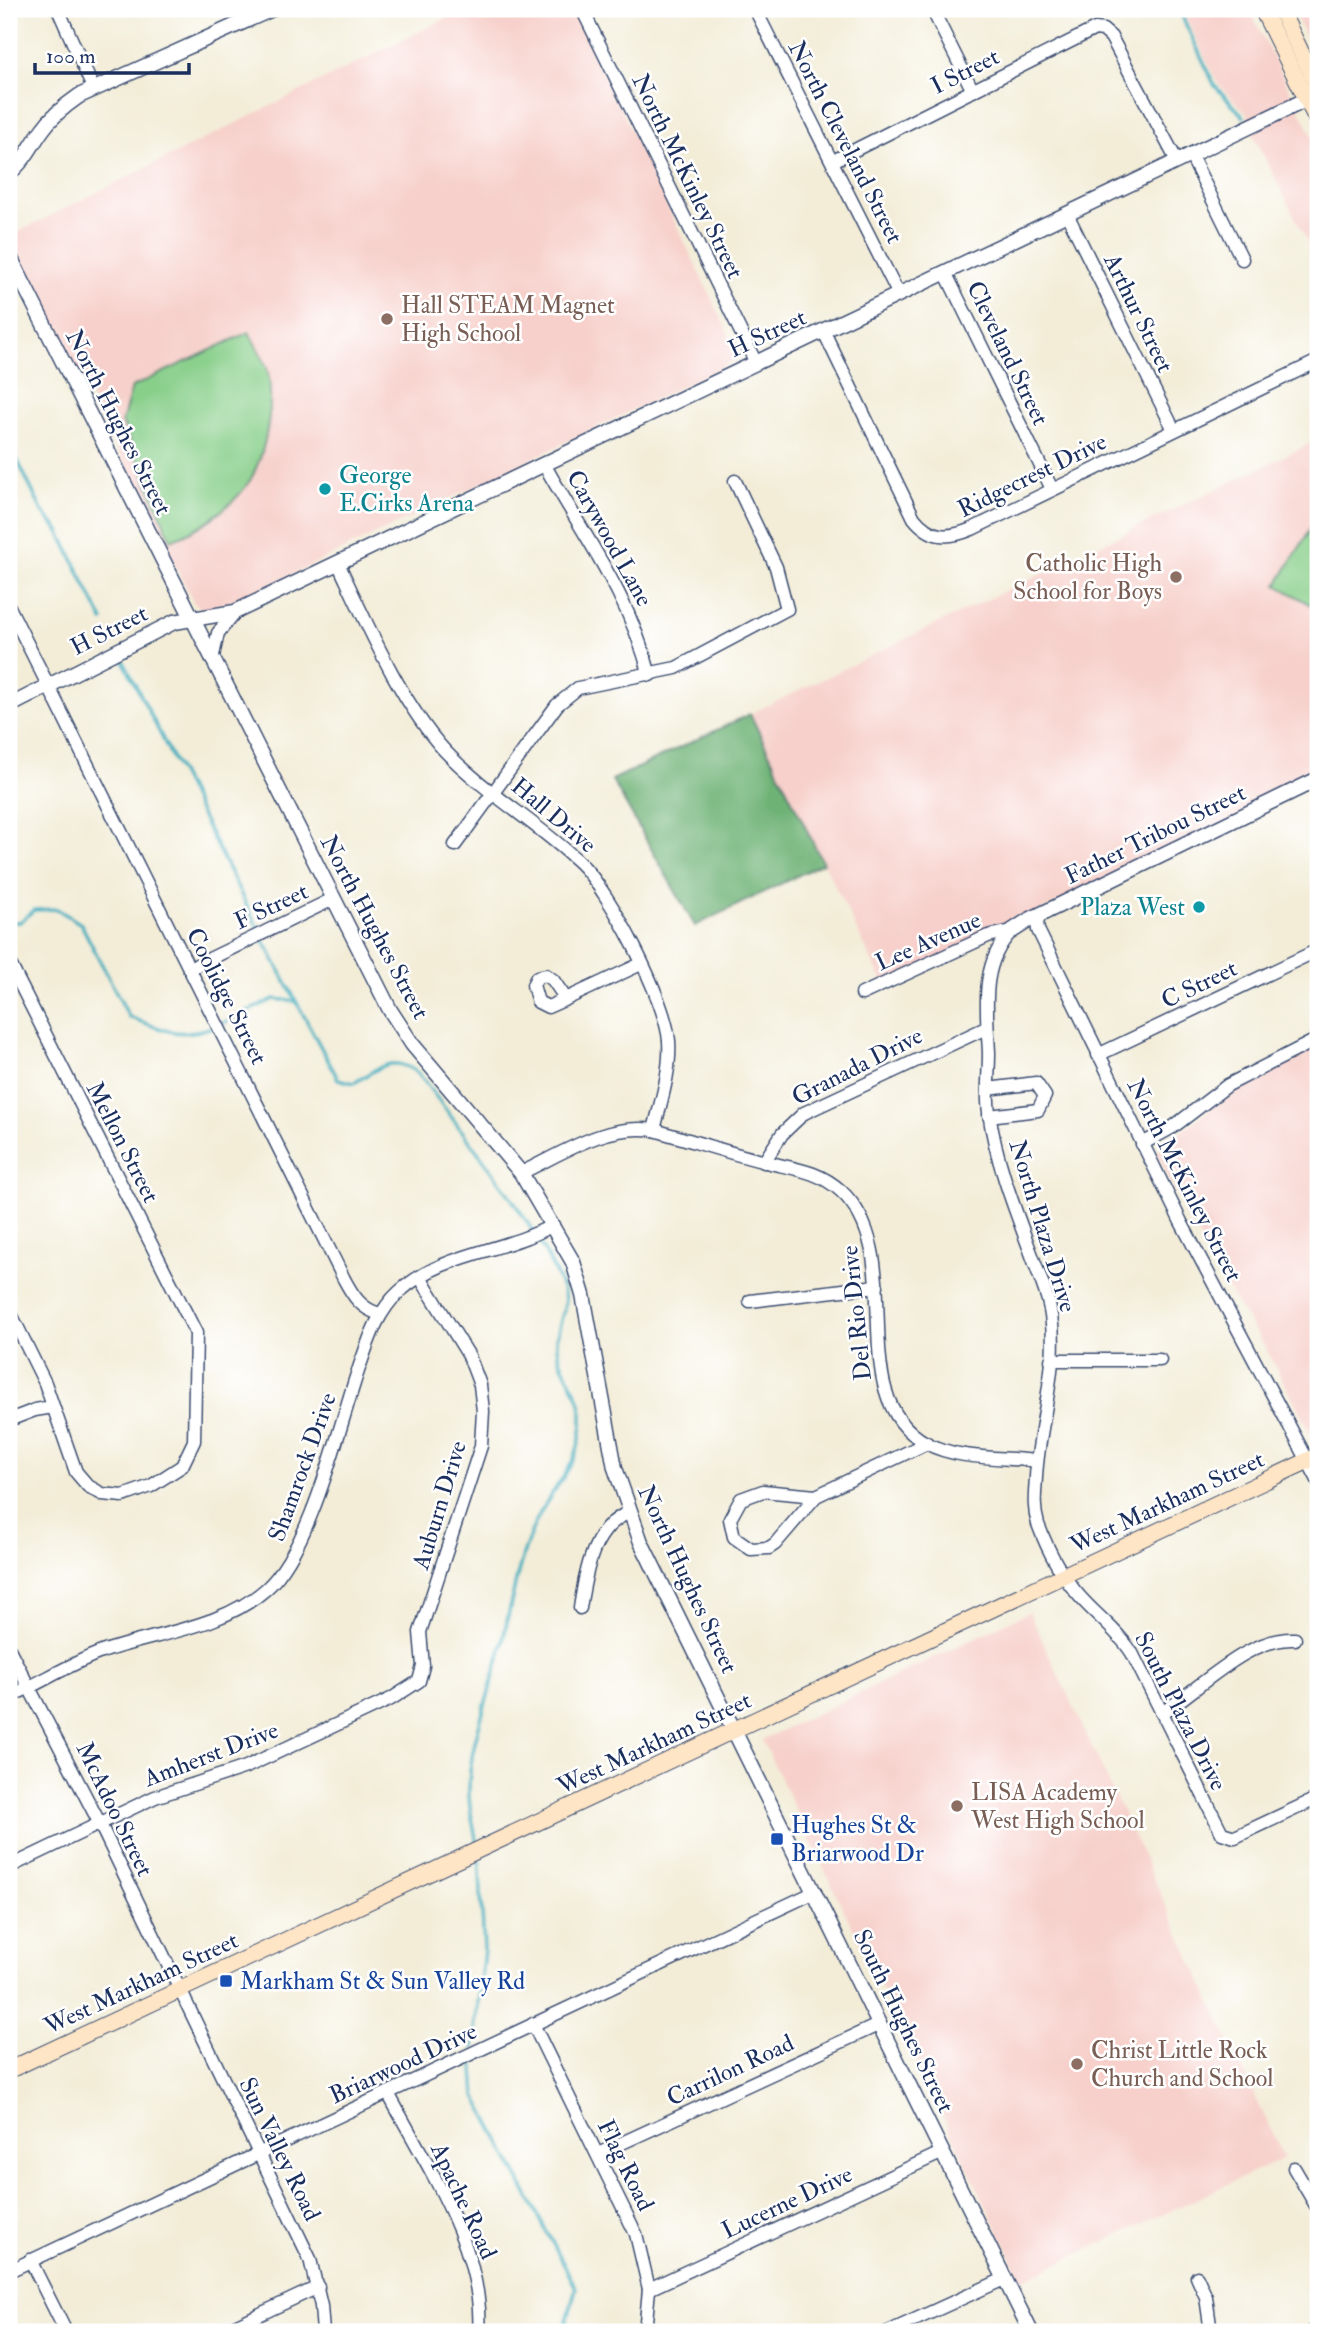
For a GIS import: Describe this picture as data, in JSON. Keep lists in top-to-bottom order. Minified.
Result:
{"streets":{"main road":["West Markham Street"],"street":["I Street","North Cleveland Street","North McKinley Street","Arthur Street","H Street","Cleveland Street","North Hughes Street","Ridgecrest Drive","Carywood Lane","Hall Drive","Father Tribou Street","F Street","Lee Avenue","C Street","Coolidge Street","Granada Drive","Mellon Street","North Plaza Drive","Del Rio Drive","Shamrock Drive","Auburn Drive","South Plaza Drive","Amherst Drive","McAdoo Street","South Hughes Street","Briarwood Drive","Carrilon Road","Sun Valley Road","Flag Road","Apache Road","Lucerne Drive"]},"crossings":[["I Street","North Cleveland Street"],["I Street","H Street"],["North Cleveland Street","H Street"],["North McKinley Street","H Street"],["North McKinley Street","Father Tribou Street"],["North McKinley Street","C Street"],["North McKinley Street","West Markham Street"],["Arthur Street","H Street"],["Arthur Street","Ridgecrest Drive"],["H Street","Cleveland Street"],["H Street","North Hughes Street"],["H Street","Ridgecrest Drive"],["H Street","Carywood Lane"],["H Street","Hall Drive"],["H Street","Coolidge Street"],["Cleveland Street","Ridgecrest Drive"],["North Hughes Street","F Street"],["North Hughes Street","Del Rio Drive"],["North Hughes Street","Shamrock Drive"],["North Hughes Street","West Markham Street"],["North Hughes Street","South Hughes Street"],["Hall Drive","Del Rio Drive"],["Father Tribou Street","Lee Avenue"],["Father Tribou Street","North Plaza Drive"],["F Street","Coolidge Street"],["Lee Avenue","North Plaza Drive"],["Coolidge Street","Shamrock Drive"],["Granada Drive","North Plaza Drive"],["Granada Drive","Del Rio Drive"],["North Plaza Drive","Del Rio Drive"],["North Plaza Drive","West Markham Street"],["North Plaza Drive","South Plaza Drive"],["Shamrock Drive","Auburn Drive"],["Shamrock Drive","McAdoo Street"],["West Markham Street","South Plaza Drive"],["West Markham Street","McAdoo Street"],["West Markham Street","South Hughes Street"],["West Markham Street","Sun Valley Road"],["Auburn Drive","Amherst Drive"],["Amherst Drive","McAdoo Street"],["McAdoo Street","Sun Valley Road"],["South Hughes Street","Briarwood Drive"],["South Hughes Street","Carrilon Road"],["South Hughes Street","Lucerne Drive"],["Briarwood Drive","Sun Valley Road"],["Briarwood Drive","Flag Road"],["Briarwood Drive","Apache Road"],["Carrilon Road","Flag Road"],["Flag Road","Lucerne Drive"]],"places":{"other":["Hall STEAM Magnet High School","George E.Cirks Arena","Catholic High School for Boys","Plaza West","LISA Academy West High School","Christ Little Rock Church and School"],"transit":["Hughes St & Briarwood Dr","Markham St & Sun Valley Rd"]},"scale_bar":"100 m"}
